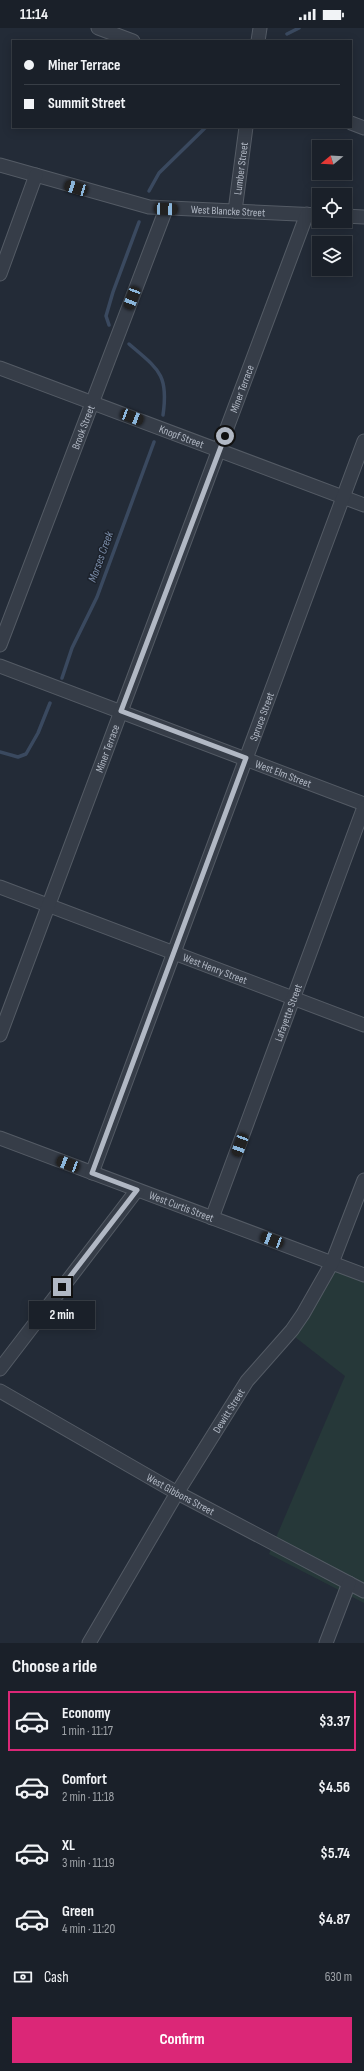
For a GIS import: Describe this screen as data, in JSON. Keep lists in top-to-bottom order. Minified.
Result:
{"streets":{"street":["Lumber Street","West Blancke Street","Miner Terrace","Brook Street","Knopf Street","Spruce Street","West Elm Street","West Henry Street","Lafayette Street","West Curtis Street","Dewitt Street","West Gibbons Street"]},"crossings":[["Lumber Street","West Blancke Street"],["West Blancke Street","Brook Street"],["Miner Terrace","Knopf Street"],["Miner Terrace","West Elm Street"],["Miner Terrace","West Henry Street"],["Brook Street","Knopf Street"],["Knopf Street","Spruce Street"],["Spruce Street","West Elm Street"],["Spruce Street","West Henry Street"],["Spruce Street","West Curtis Street"],["West Henry Street","Lafayette Street"],["Lafayette Street","West Curtis Street"],["West Curtis Street","Dewitt Street"],["Dewitt Street","West Gibbons Street"]],"water":["Morses Creek"],"north":"left","page":{"status":"11:14","banner":["Miner Terrace","Summit Street"],"bubble":"2 min","heading":"Choose a ride","list":[{"name":"Economy","note":"1 min · 11:17","value":"$3.37"},{"name":"Comfort","note":"2 min · 11:18","value":"$4.56"},{"name":"XL","note":"3 min · 11:19","value":"$5.74"},{"name":"Green","note":"4 min · 11:20","value":"$4.87"}],"pay":["Cash","630 m"],"buttons":"Confirm"}}
